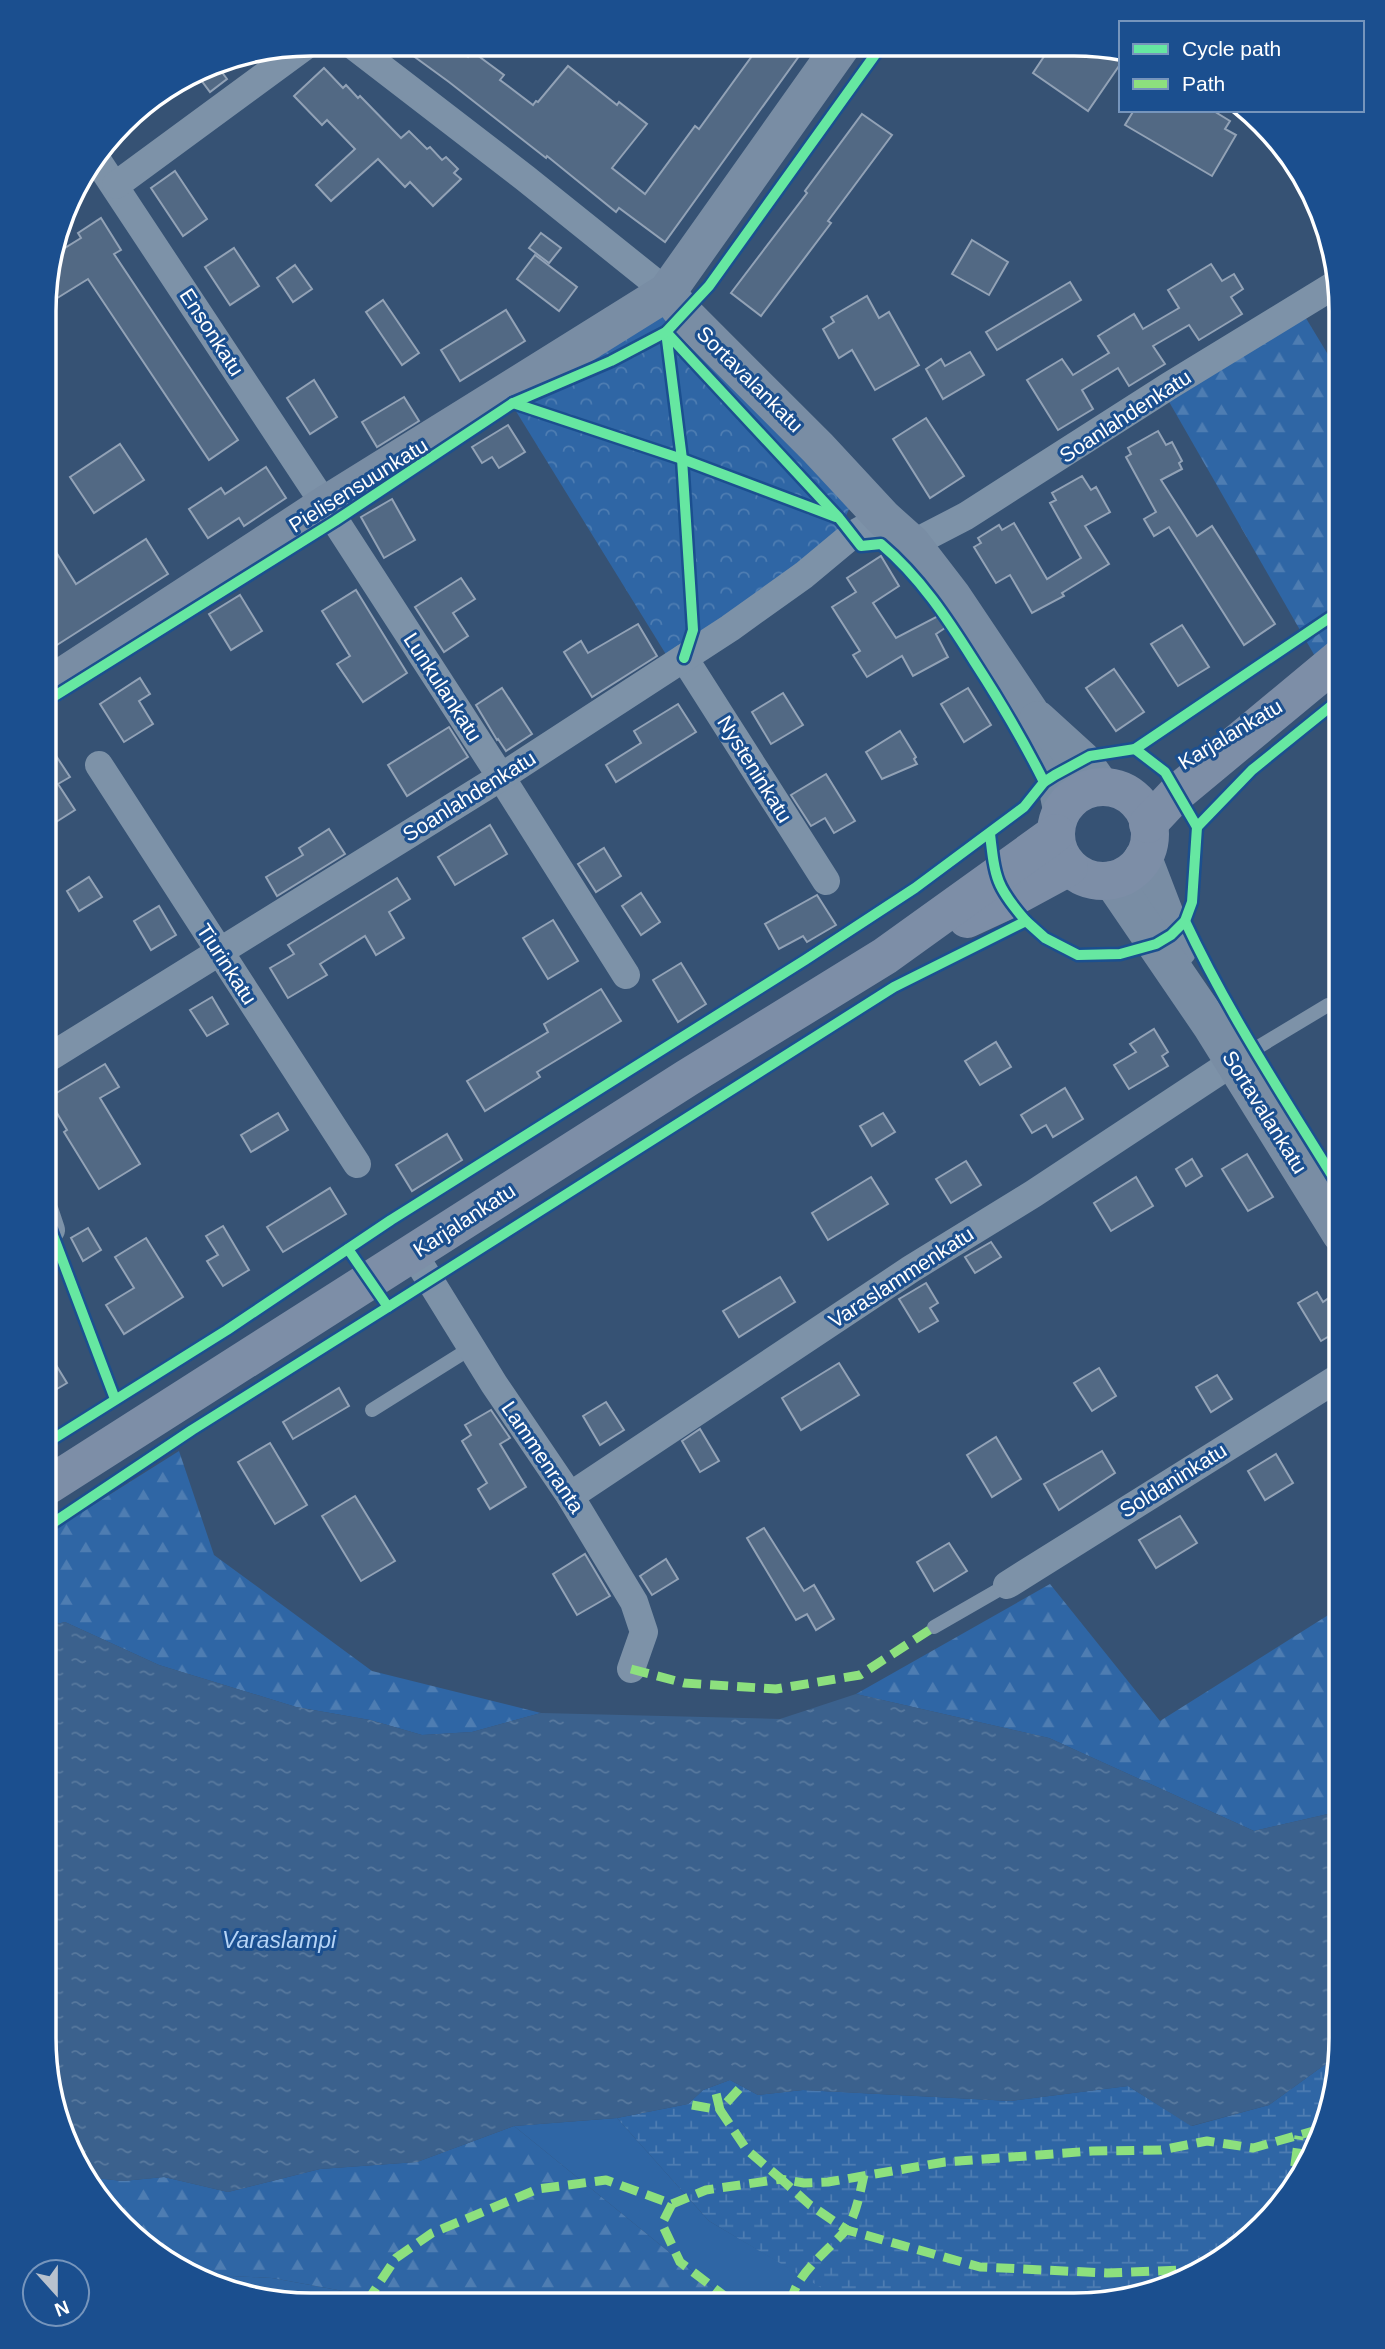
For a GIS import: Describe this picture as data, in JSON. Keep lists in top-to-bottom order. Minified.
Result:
{"streets":{"main road":["Karjalankatu"],"street":["Ensonkatu","Sortavalankatu","Soanlahdenkatu","Pielisensuunkatu","Lunkulankatu","Nysteninkatu","Tiurinkatu","Varaslammenkatu","Lammenranta","Soldaninkatu"]},"crossings":[["Ensonkatu","Pielisensuunkatu"],["Ensonkatu","Lunkulankatu"],["Sortavalankatu","Soanlahdenkatu"],["Sortavalankatu","Pielisensuunkatu"],["Sortavalankatu","Karjalankatu"],["Sortavalankatu","Varaslammenkatu"],["Soanlahdenkatu","Lunkulankatu"],["Soanlahdenkatu","Nysteninkatu"],["Soanlahdenkatu","Tiurinkatu"],["Pielisensuunkatu","Lunkulankatu"],["Karjalankatu","Lammenranta"],["Varaslammenkatu","Lammenranta"]],"water":["Varaslampi"],"legend":["Cycle path","Path"],"north":"bottom"}
